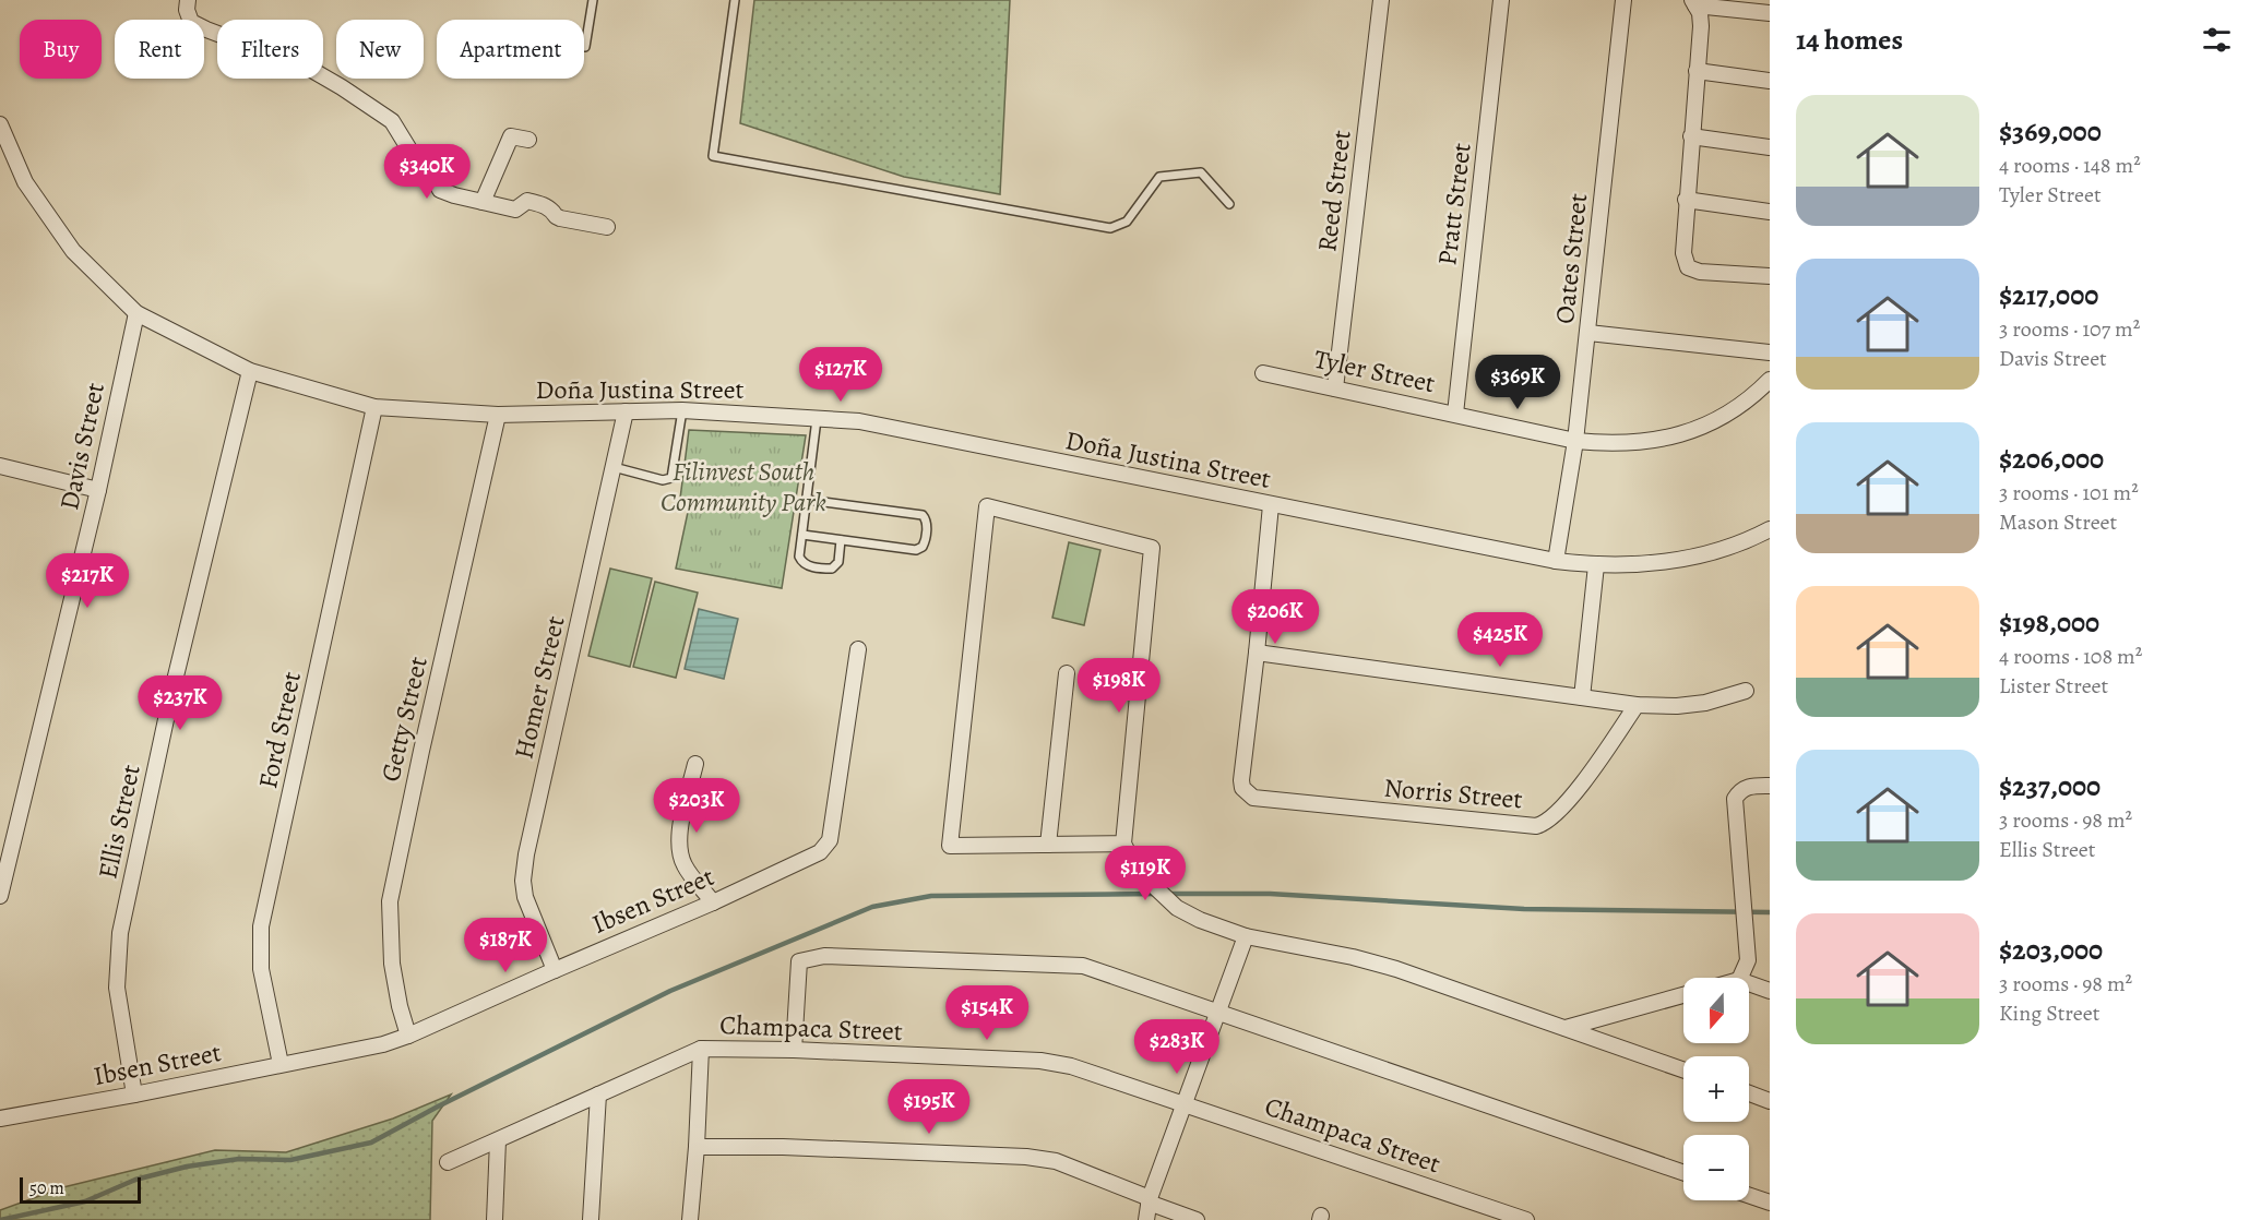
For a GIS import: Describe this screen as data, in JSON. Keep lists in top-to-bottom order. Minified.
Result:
{"streets":{"street":["Reed Street","Pratt Street","Oates Street","Tyler Street","Doña Justina Street","Davis Street","Homer Street","Getty Street","Ford Street","Norris Street","Ellis Street","Ibsen Street","Champaca Street"]},"crossings":[["Reed Street","Tyler Street"],["Pratt Street","Tyler Street"],["Oates Street","Tyler Street"],["Oates Street","Doña Justina Street"],["Doña Justina Street","Davis Street"],["Doña Justina Street","Homer Street"],["Doña Justina Street","Getty Street"],["Doña Justina Street","Ford Street"],["Doña Justina Street","Ellis Street"],["Homer Street","Ibsen Street"],["Getty Street","Ibsen Street"],["Ford Street","Ibsen Street"],["Ellis Street","Ibsen Street"]],"parks":["Filinvest South Community Park"],"scale_bar":"50 m","north":"bottom","page":{"heading":"14 homes","chip":["Buy","Rent","Filters","New","Apartment"],"list":[{"name":"$369,000","note":"4 rooms · 148 m² · Tyler Street"},{"name":"$217,000","note":"3 rooms · 107 m² · Davis Street"},{"name":"$206,000","note":"3 rooms · 101 m² · Mason Street"},{"name":"$198,000","note":"4 rooms · 108 m² · Lister Street"},{"name":"$237,000","note":"3 rooms · 98 m² · Ellis Street"},{"name":"$203,000","note":"3 rooms · 98 m² · King Street"}],"price":["$340K","$127K","$369K","$217K","$206K","$425K","$198K","$237K","$203K","$119K","$187K","$154K","$283K","$195K"],"map_buttons":["+","−"],"scale":"50 m"}}
